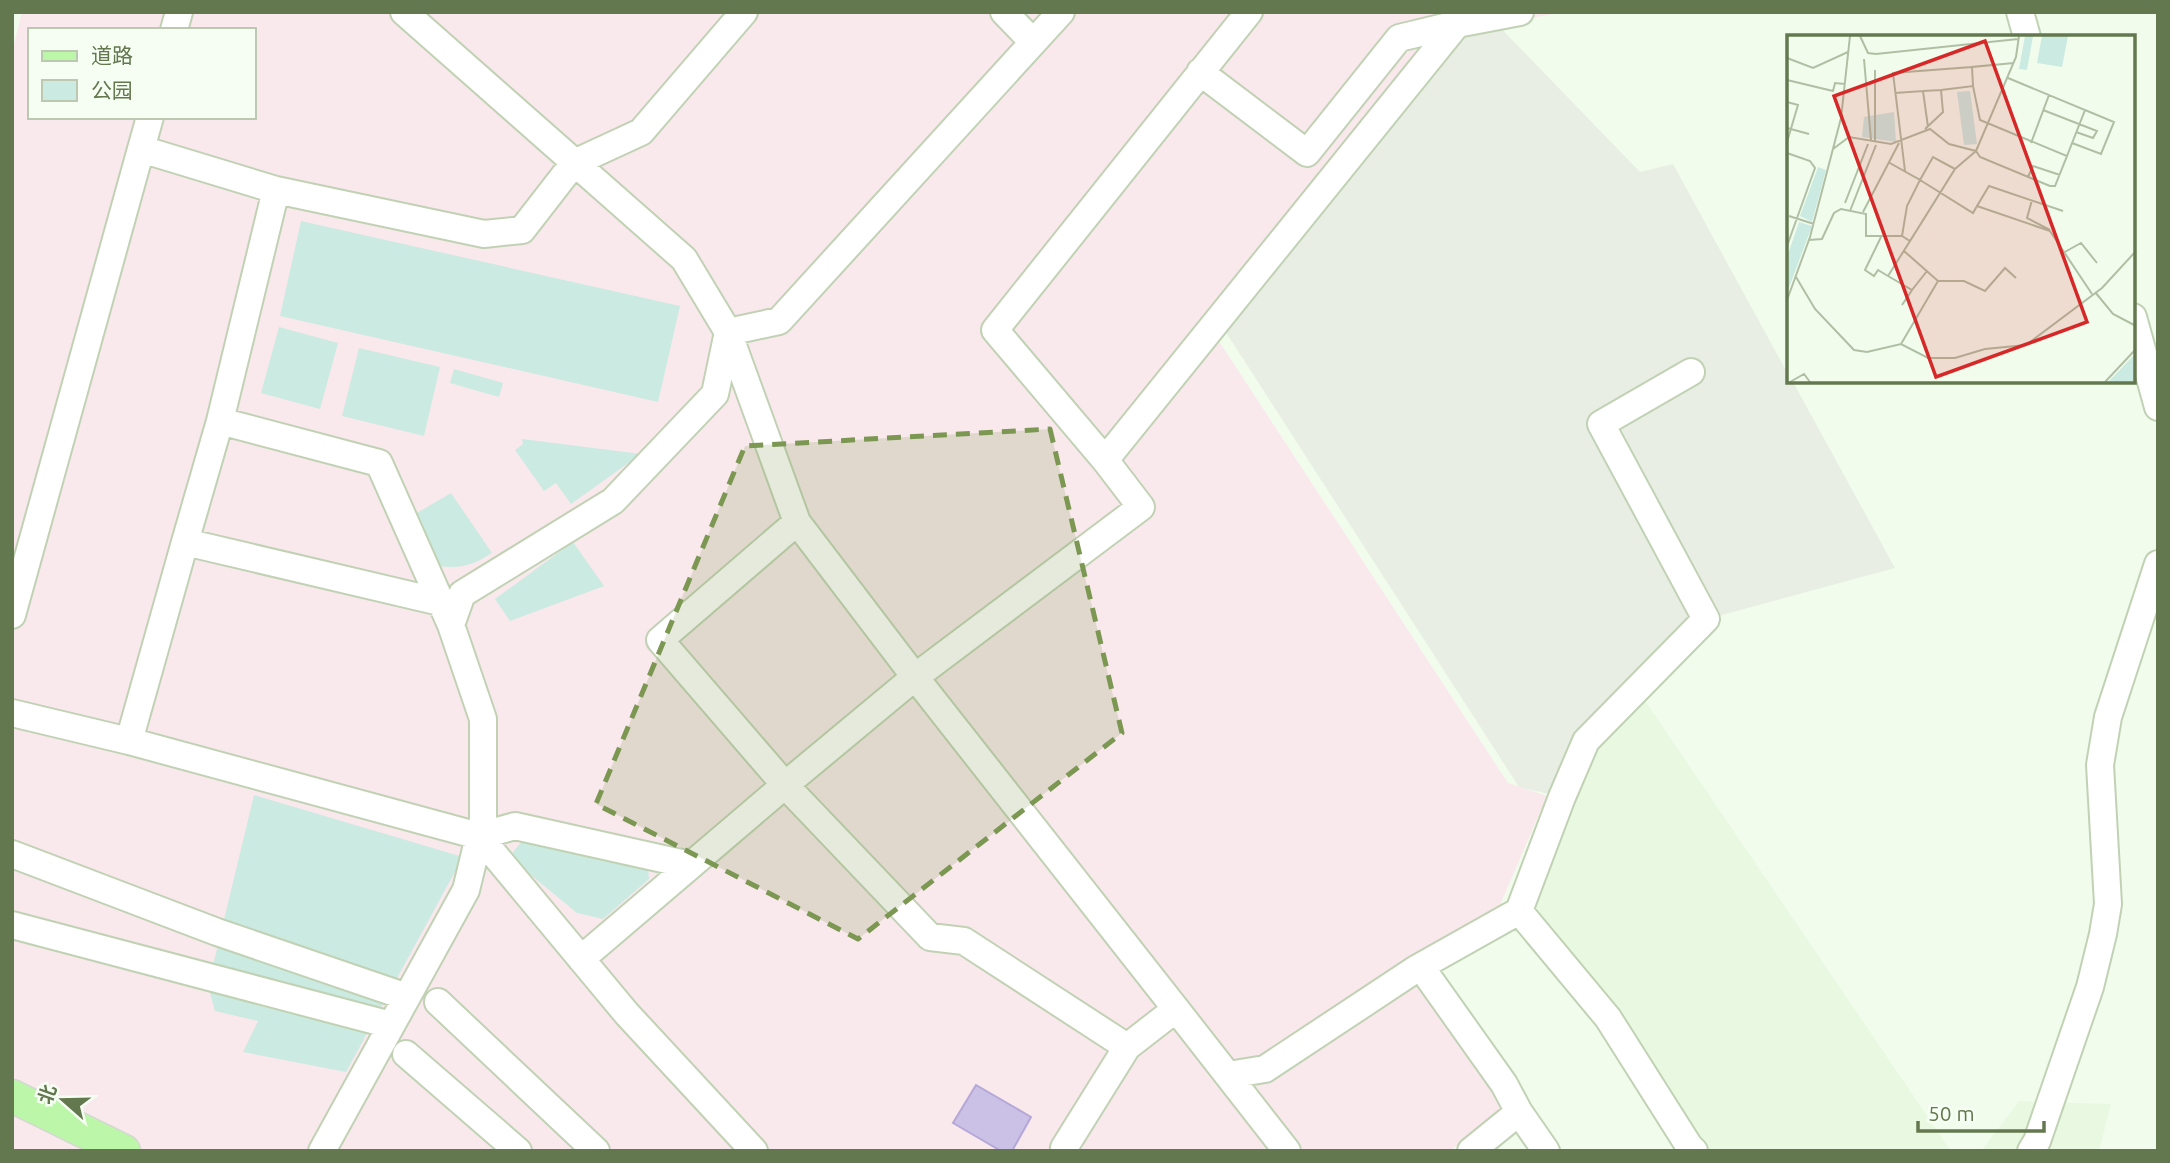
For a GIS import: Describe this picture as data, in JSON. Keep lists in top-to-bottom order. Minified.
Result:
{"legend":["道路","公园"],"scale_bar":"50 m","north":"left"}
